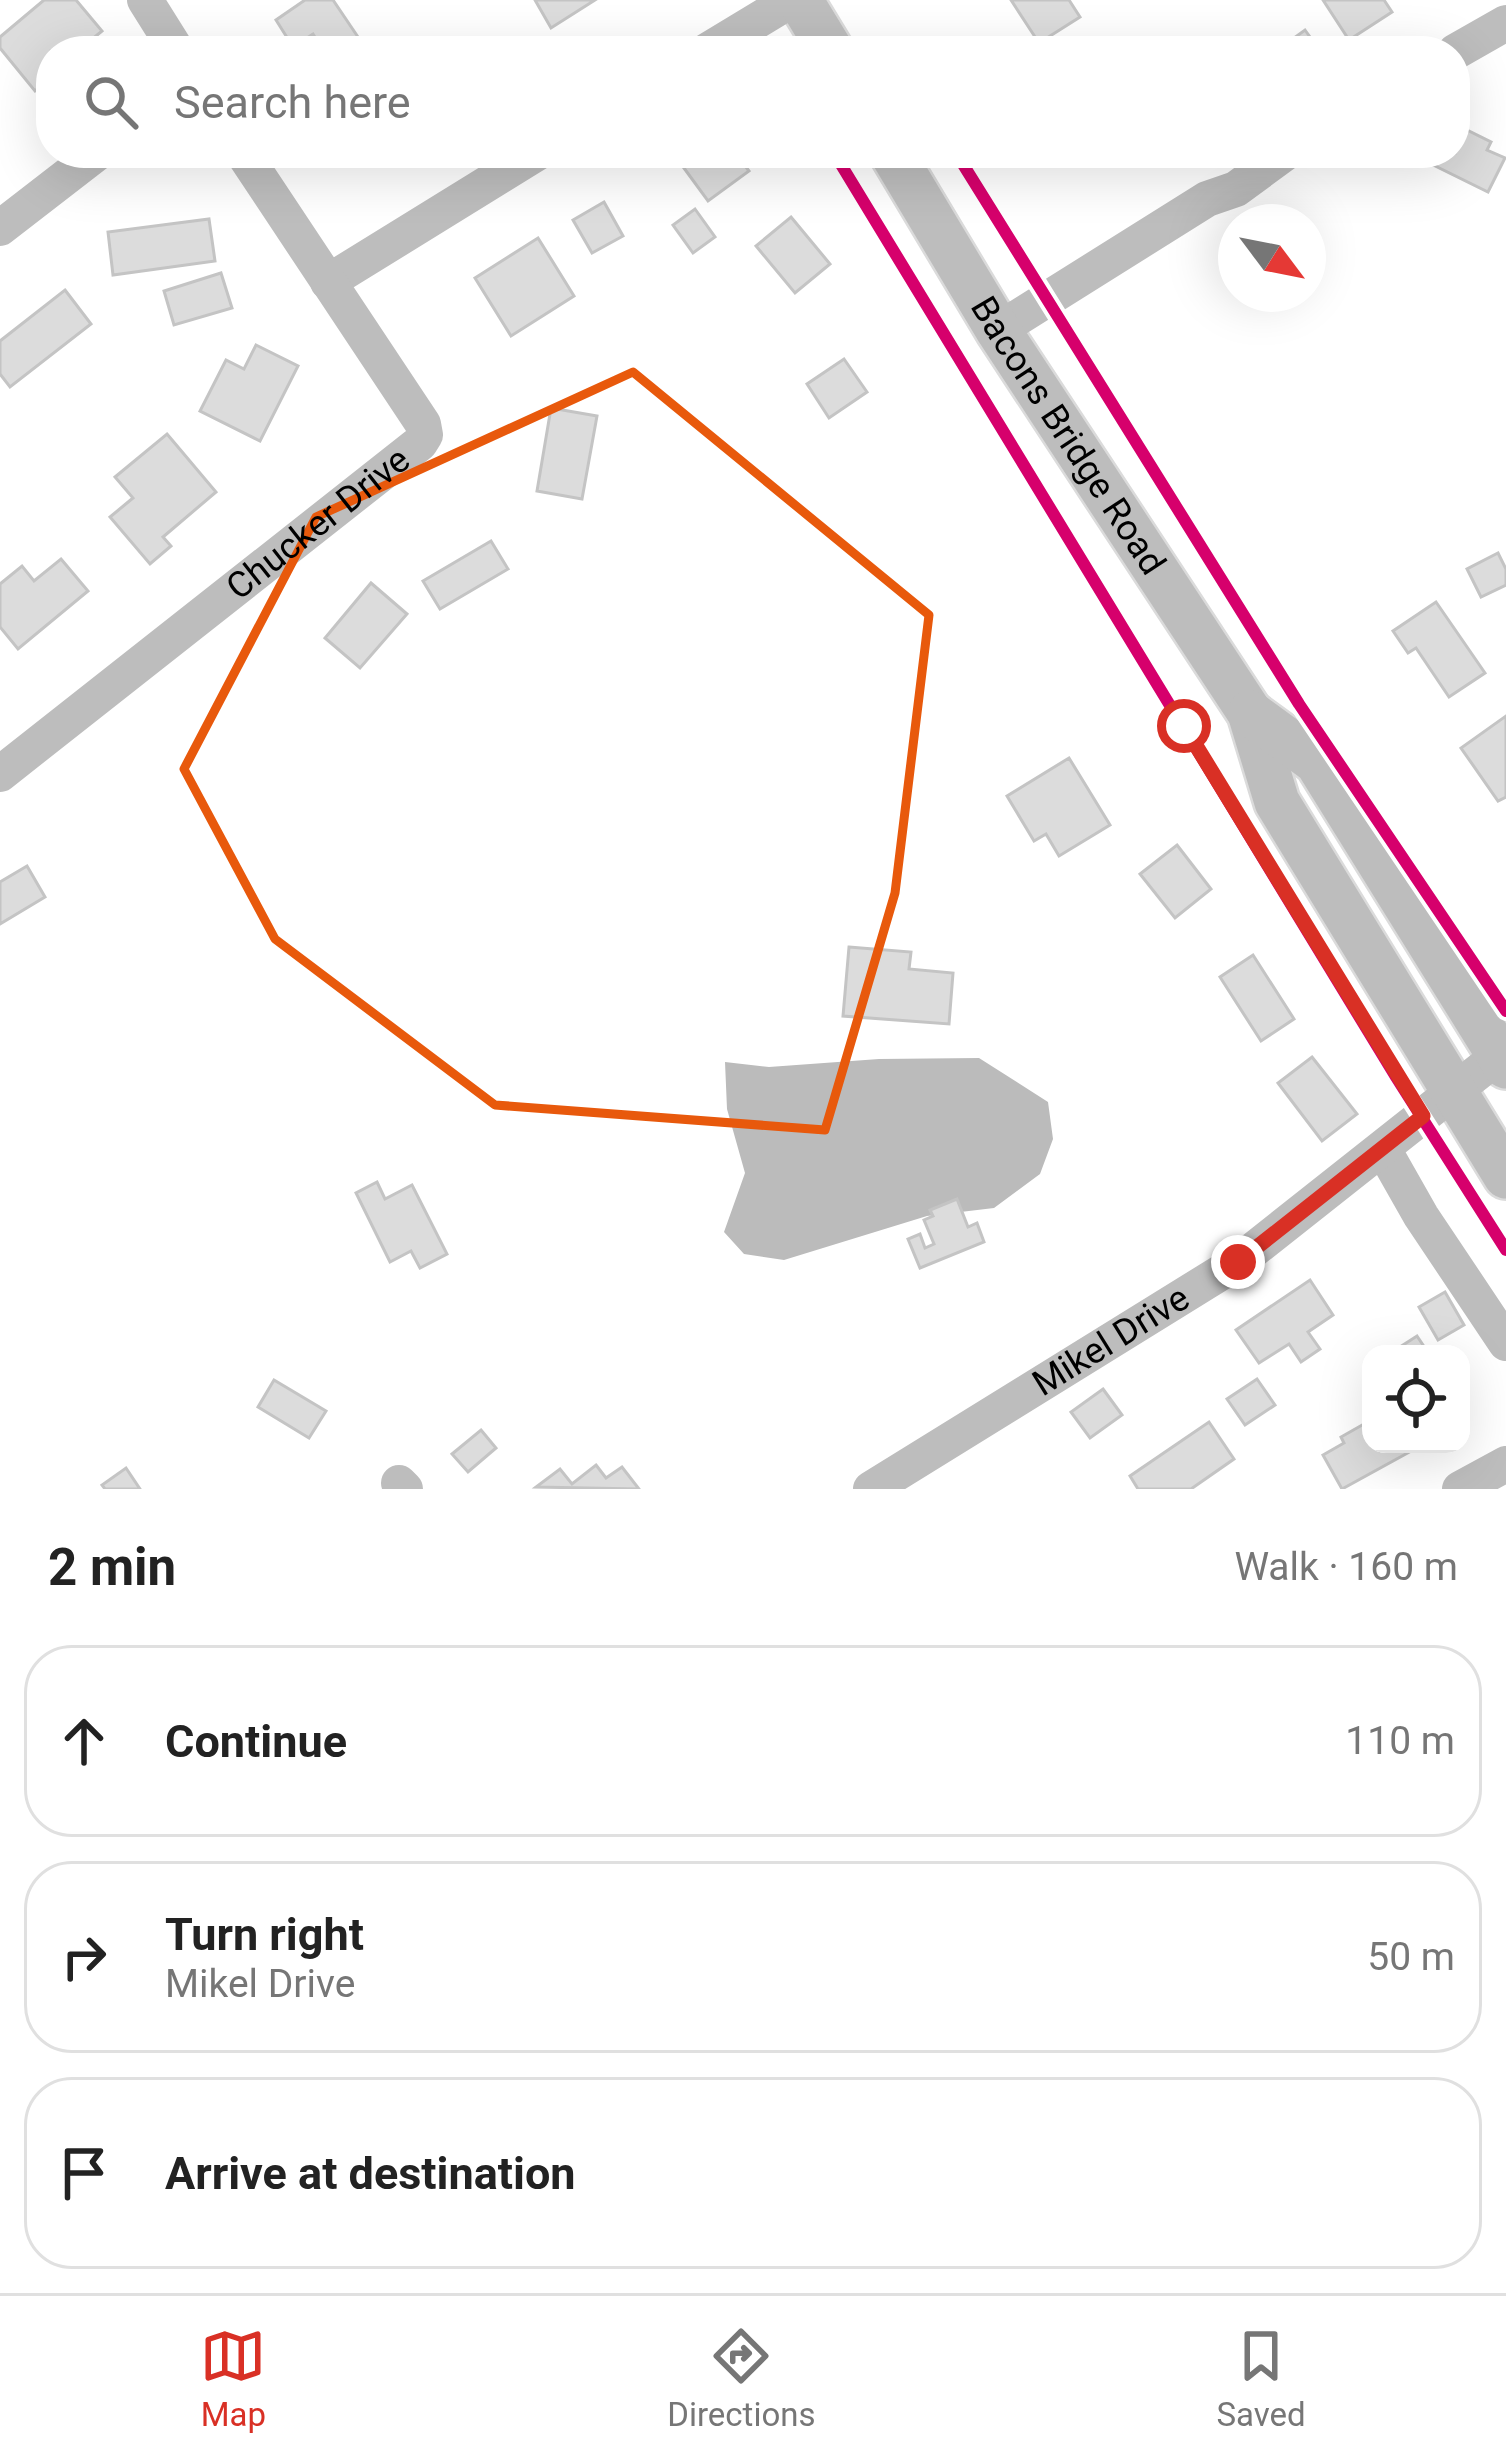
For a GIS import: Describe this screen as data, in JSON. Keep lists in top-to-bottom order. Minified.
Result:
{"streets":{"main road":["Bacons Bridge Road"],"street":["Chucker Drive","Mikel Drive"]},"crossings":[["Bacons Bridge Road","Mikel Drive"]],"north":"bottom right","page":{"search":"Search here","heading":["2 min","Walk · 160 m"],"list":[["Continue","110 m"],["Turn right","Mikel Drive","50 m"],"Arrive at destination"],"nav":["Map","Directions","Saved"]}}
